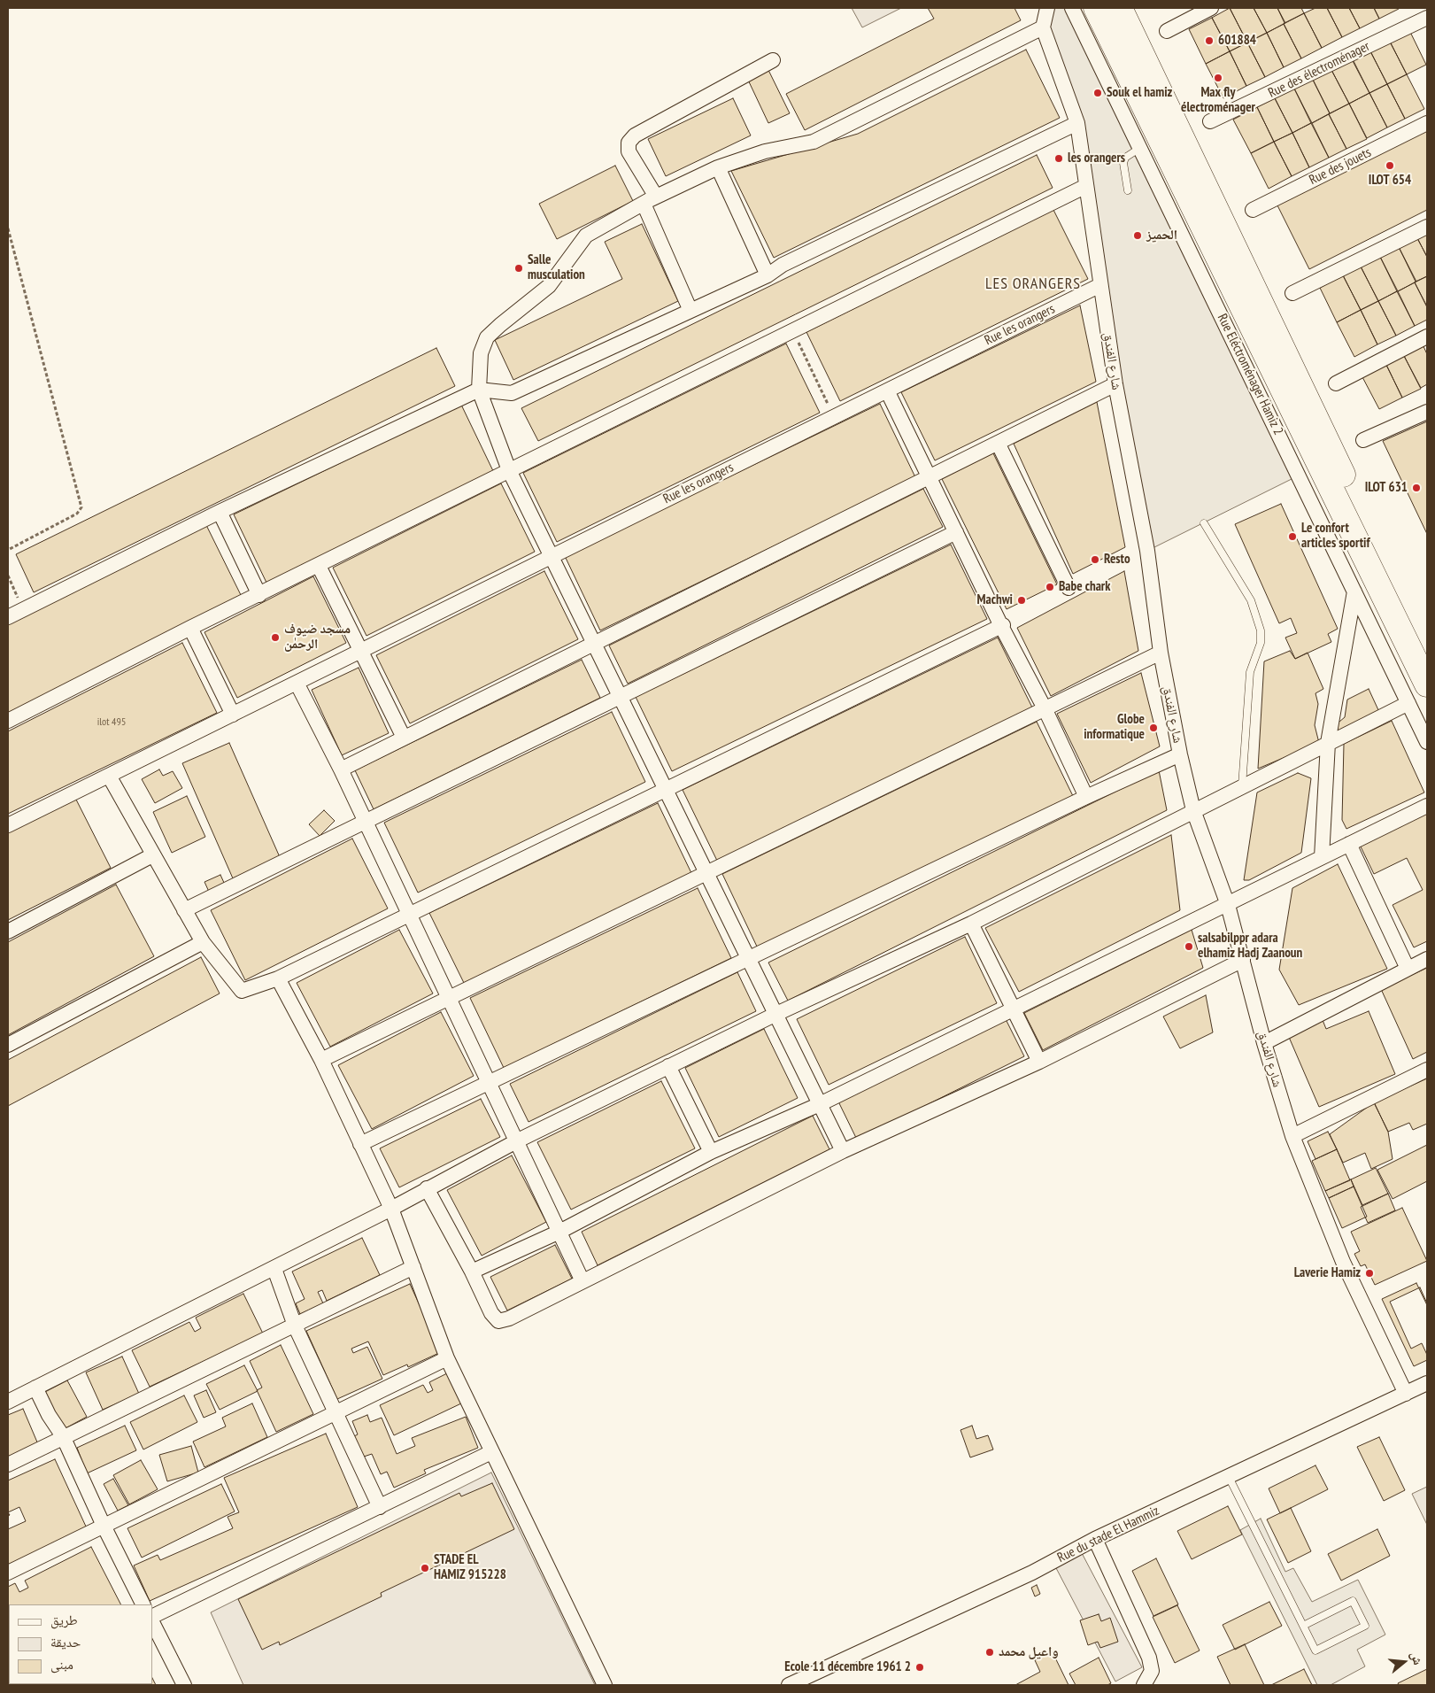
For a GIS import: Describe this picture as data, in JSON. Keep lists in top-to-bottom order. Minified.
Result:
{"streets":{"street":["Rue des électroménager","Rue des jouets","Rue les orangers","شارع الفندق","Rue Eléctroménager Hamiz 2","Rue du stade El Hammiz"]},"crossings":[["Rue les orangers","شارع الفندق"],["شارع الفندق","Rue du stade El Hammiz"]],"districts":["LES ORANGERS"],"places":["601884","Max fly électroménager","Souk el hamiz","les orangers","ILOT 654","الحميز","Salle musculation","ILOT 631","Le confort articles sportif","Resto","Babe chark","Machwi","مسجد ضيوف الرحمٰن","Globe informatique","salsabilppr adara elhamiz Hadj Zaanoun","Laverie Hamiz","STADE EL HAMIZ 915228","واعيل محمد","Ecole 11 décembre 1961 2"],"house_numbers":["ilot 495"],"legend":["طريق","حديقة","مبنى"],"north":"right"}
